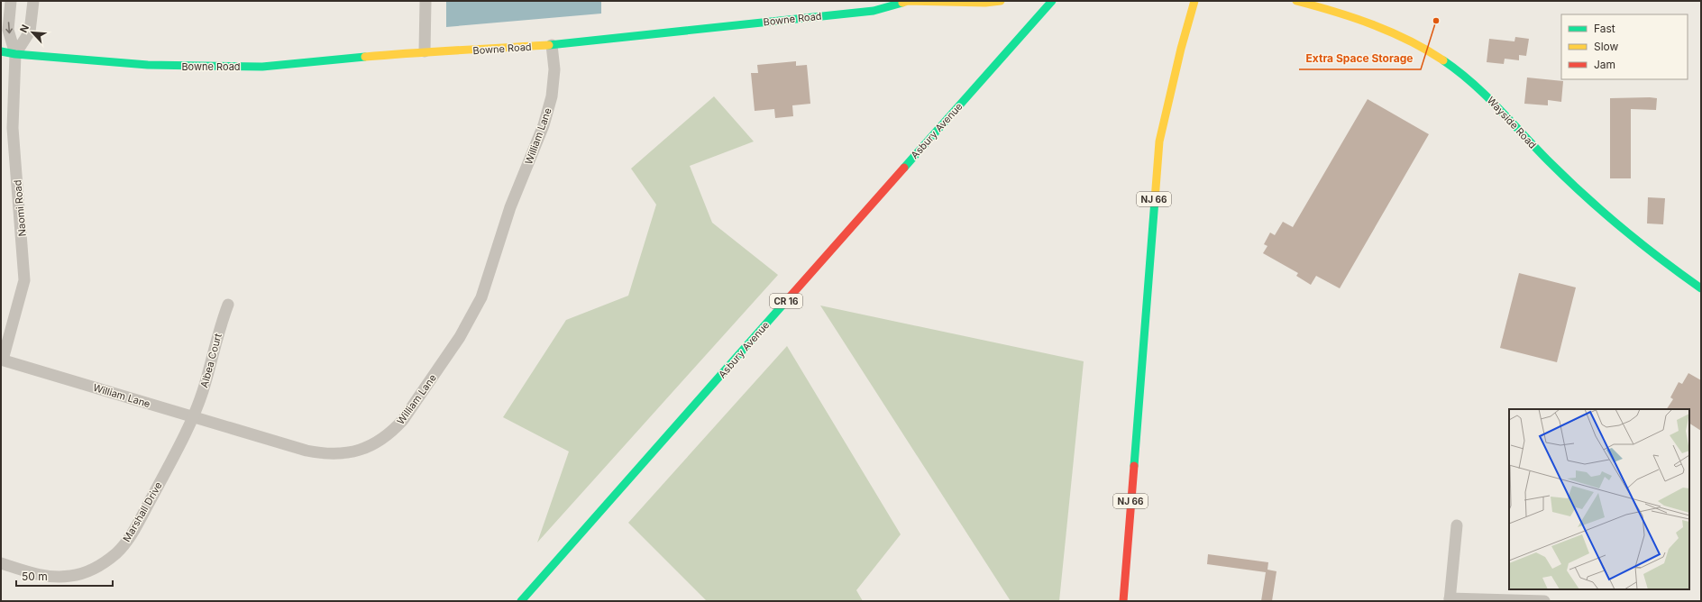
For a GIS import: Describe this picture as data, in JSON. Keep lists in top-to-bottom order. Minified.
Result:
{"streets":{"main road":["Bowne Road","Wayside Road","Asbury Avenue","NJ 66","CR 16"],"street":["William Lane","Naomi Road","Albea Court","Marshall Drive"]},"crossings":[["Bowne Road","William Lane"],["Bowne Road","Naomi Road"],["William Lane","Naomi Road"],["William Lane","Albea Court"],["William Lane","Marshall Drive"],["Albea Court","Marshall Drive"]],"places":["Extra Space Storage"],"legend":["Fast","Slow","Jam"],"scale_bar":"50 m","north":"top left"}
